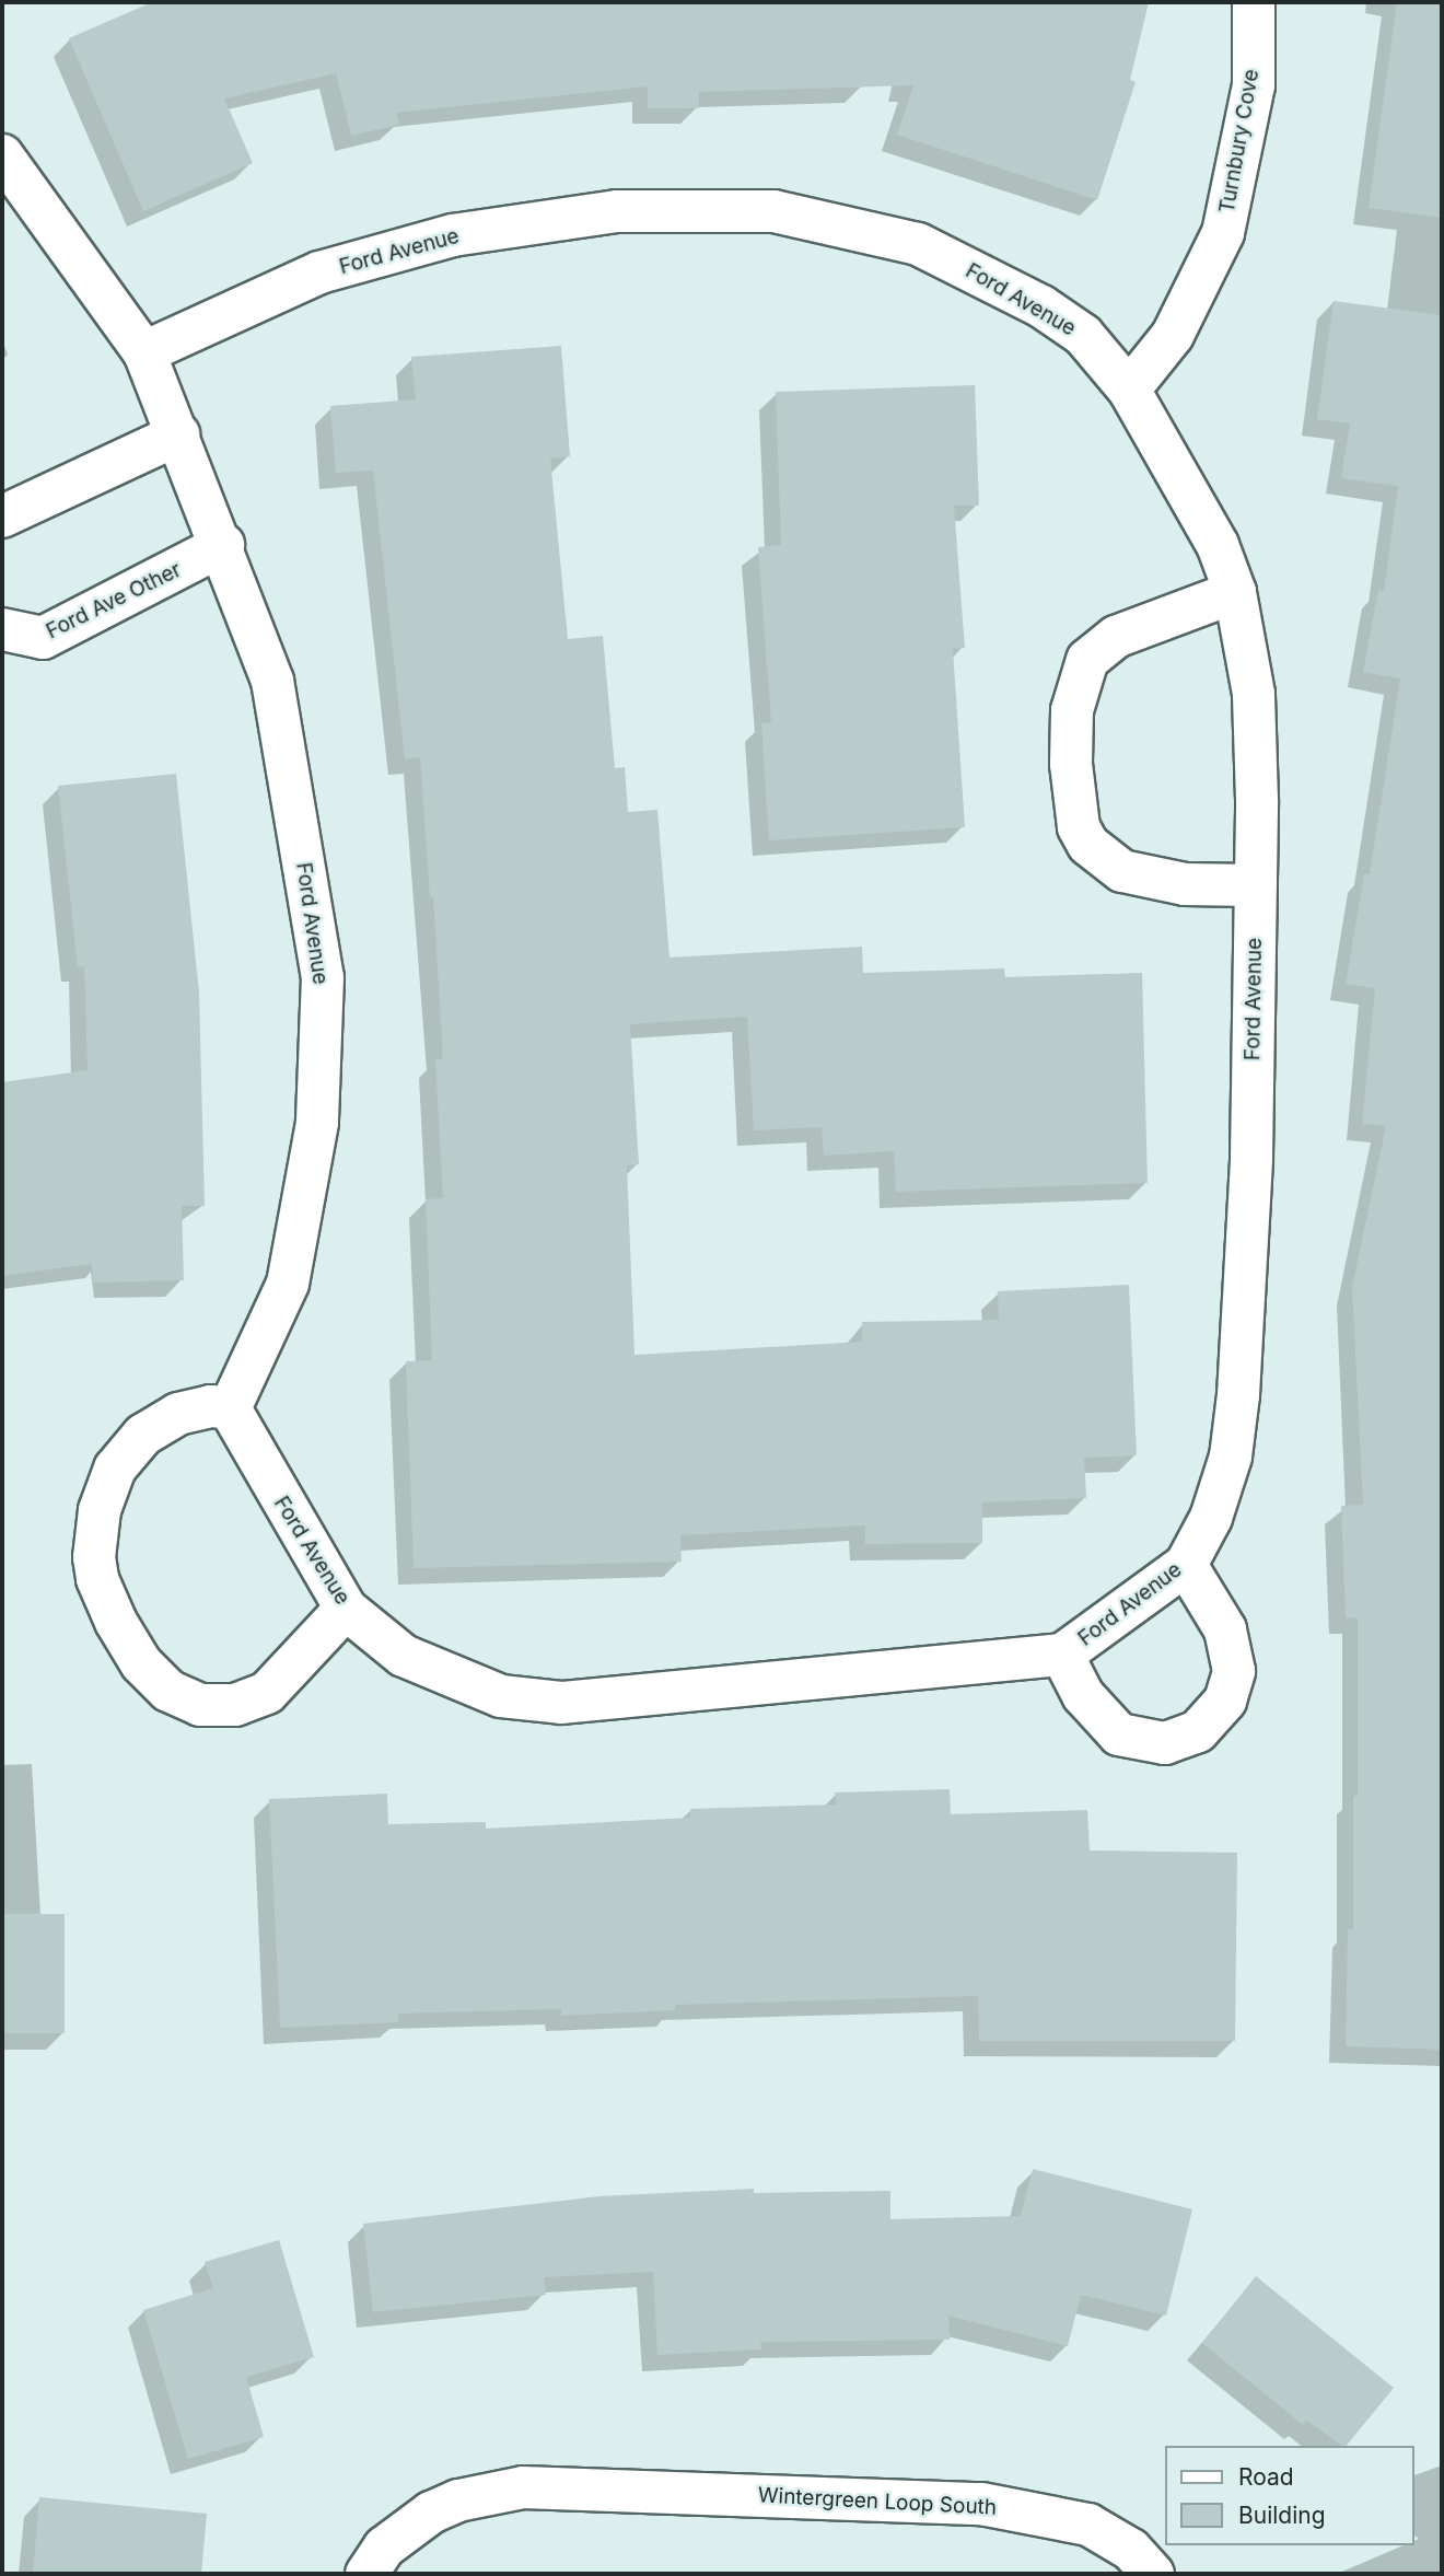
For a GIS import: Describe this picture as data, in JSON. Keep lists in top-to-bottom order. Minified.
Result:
{"streets":{"street":["Turnbury Cove","Ford Avenue","Ford Ave Other","Wintergreen Loop South"]},"crossings":[["Turnbury Cove","Ford Avenue"],["Ford Avenue","Ford Ave Other"]],"legend":["Road","Building"]}
